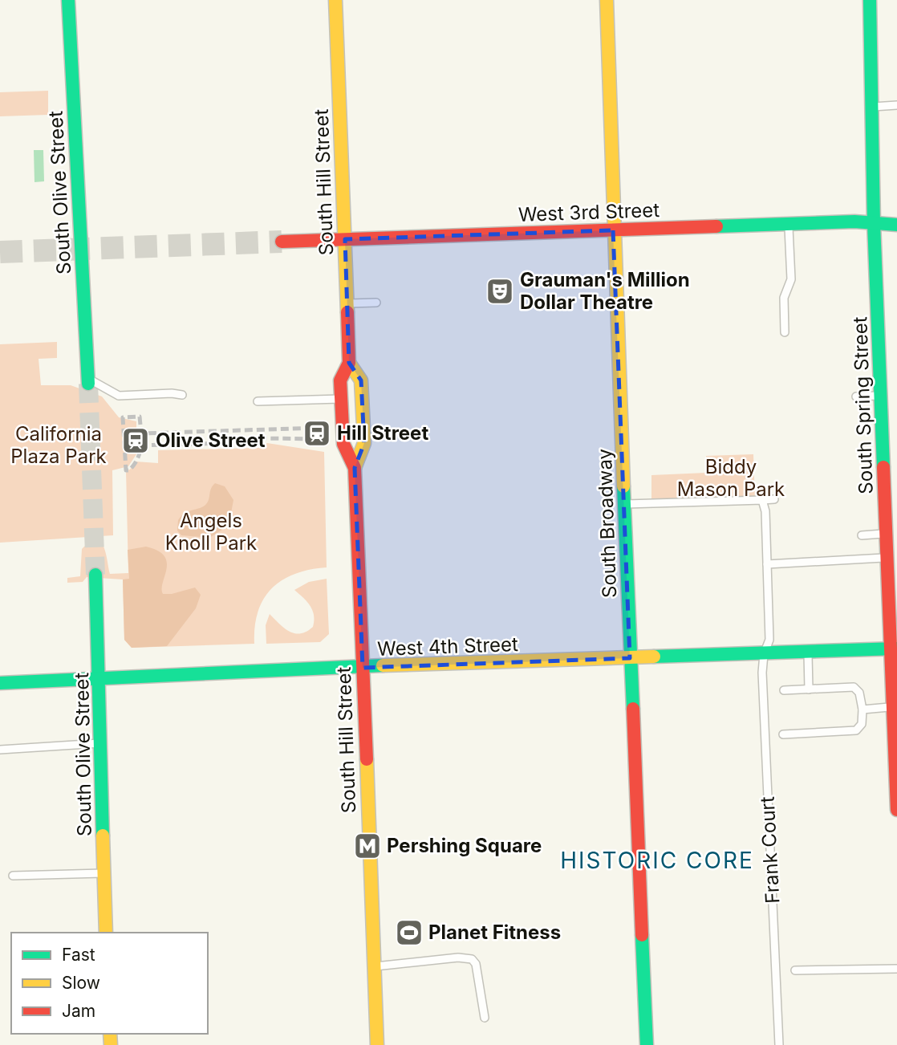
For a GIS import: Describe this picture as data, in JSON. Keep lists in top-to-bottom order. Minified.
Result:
{"streets":{"main road":["South Hill Street","South Olive Street","West 3rd Street","South Spring Street","South Broadway","West 4th Street"],"lane":["Frank Court"]},"crossings":[["South Hill Street","West 3rd Street"],["South Hill Street","West 4th Street"],["South Olive Street","West 4th Street"],["West 3rd Street","South Spring Street"],["West 3rd Street","South Broadway"],["South Spring Street","West 4th Street"],["South Broadway","West 4th Street"],["West 4th Street","Frank Court"]],"districts":["HISTORIC CORE"],"parks":["California Plaza Park","Biddy Mason Park","Angels Knoll Park"],"places":{"theatre":["Grauman's Million Dollar Theatre"],"station":["Hill Street","Olive Street"],"metro station":["Pershing Square"],"sports":["Planet Fitness"]},"legend":["Fast","Slow","Jam"]}
